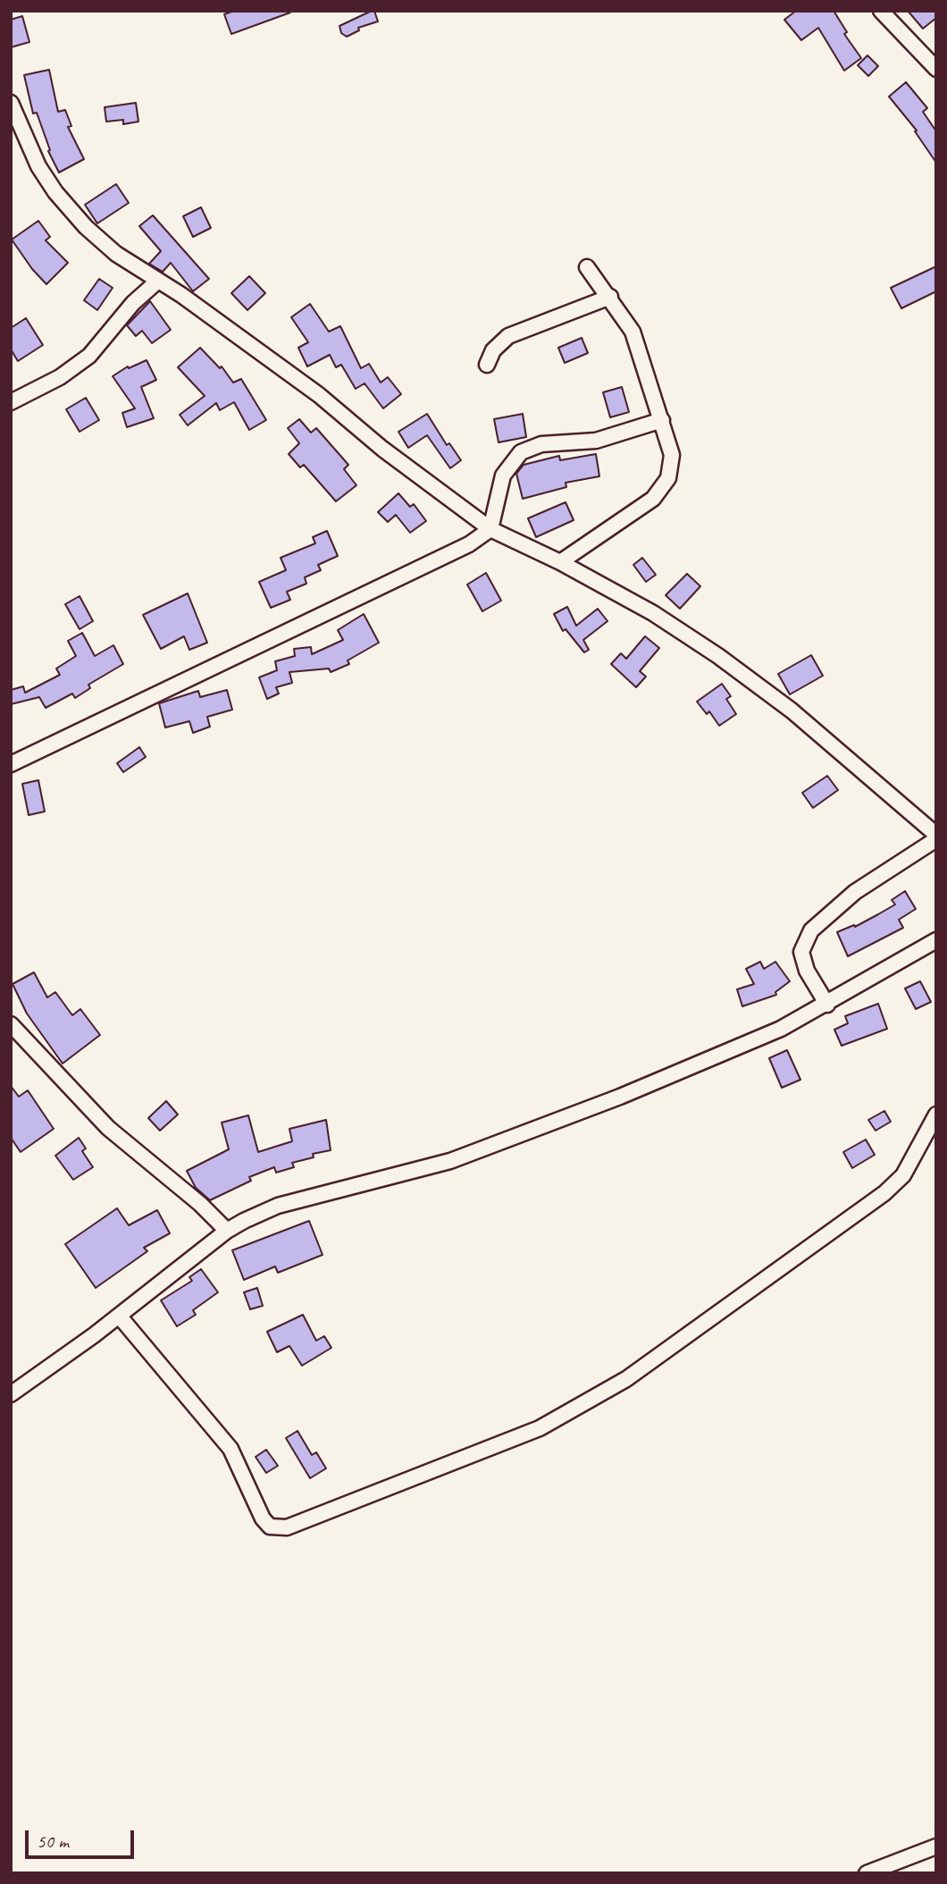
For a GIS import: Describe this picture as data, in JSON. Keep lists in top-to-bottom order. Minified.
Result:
{"scale_bar":"50 m"}
